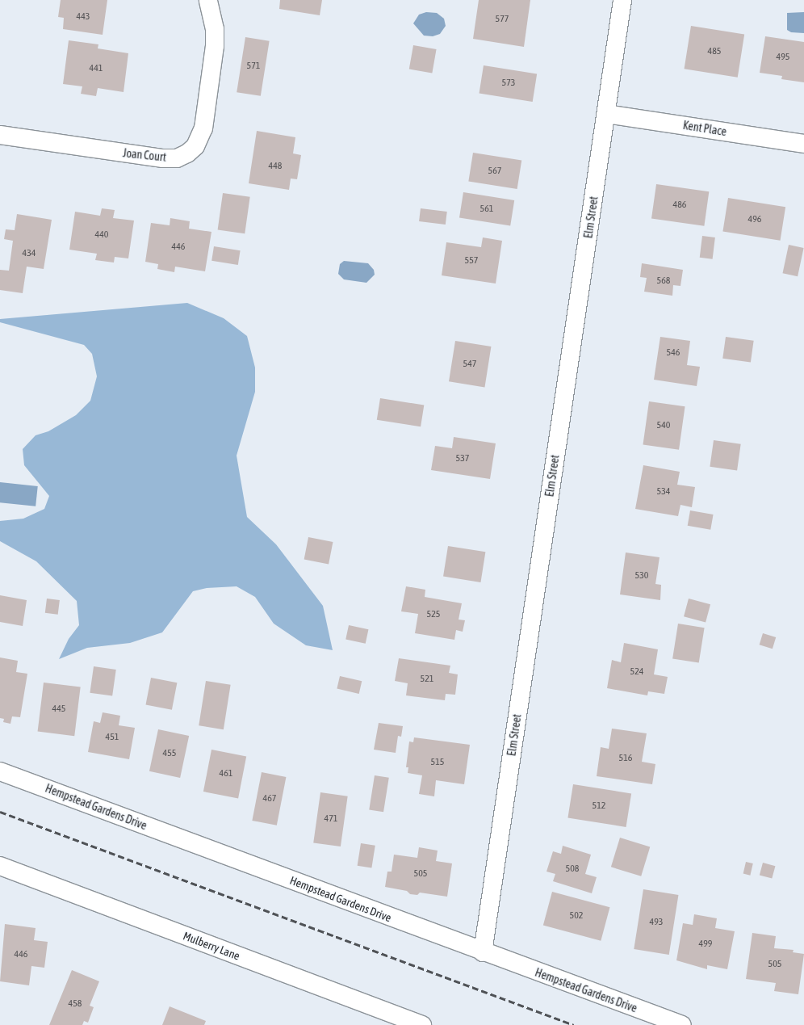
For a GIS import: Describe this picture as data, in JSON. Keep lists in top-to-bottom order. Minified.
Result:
{"streets":{"street":["Kent Place","Joan Court","Elm Street","Hempstead Gardens Drive","Mulberry Lane"]},"crossings":[["Kent Place","Elm Street"],["Elm Street","Hempstead Gardens Drive"]],"house_numbers":["443","577","485","495","571","441","573","448","567","486","561","496","440","446","434","557","568","546","547","540","537","534","530","525","524","521","445","451","455","516","515","461","467","512","471","508","505","502","493","499","446","505","458"]}
